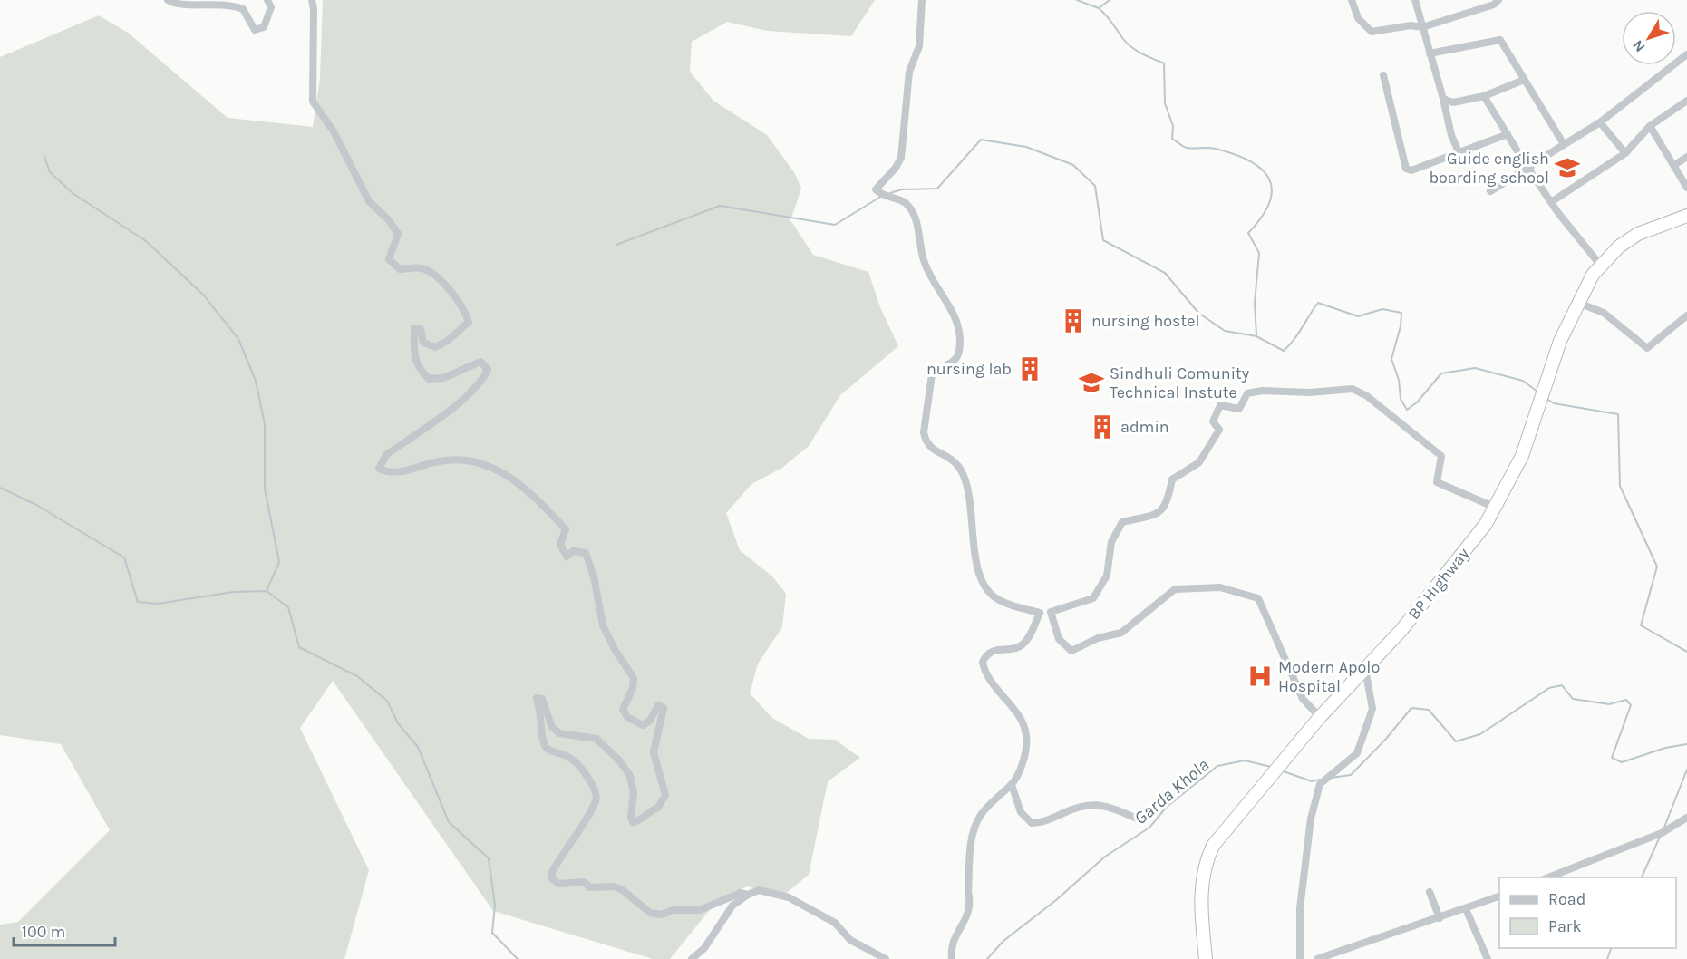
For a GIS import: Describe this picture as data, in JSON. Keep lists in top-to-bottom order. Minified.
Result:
{"streets":{"highway":["BP Highway"]},"water":["Garda Khola"],"places":{"school or university":["Guide english boarding school","Sindhuli Comunity Technical Instute"],"building":["nursing hostel","nursing lab","admin"],"hospital":["Modern Apolo Hospital"]},"legend":["Road","Park"],"scale_bar":"100 m","north":"bottom left"}
